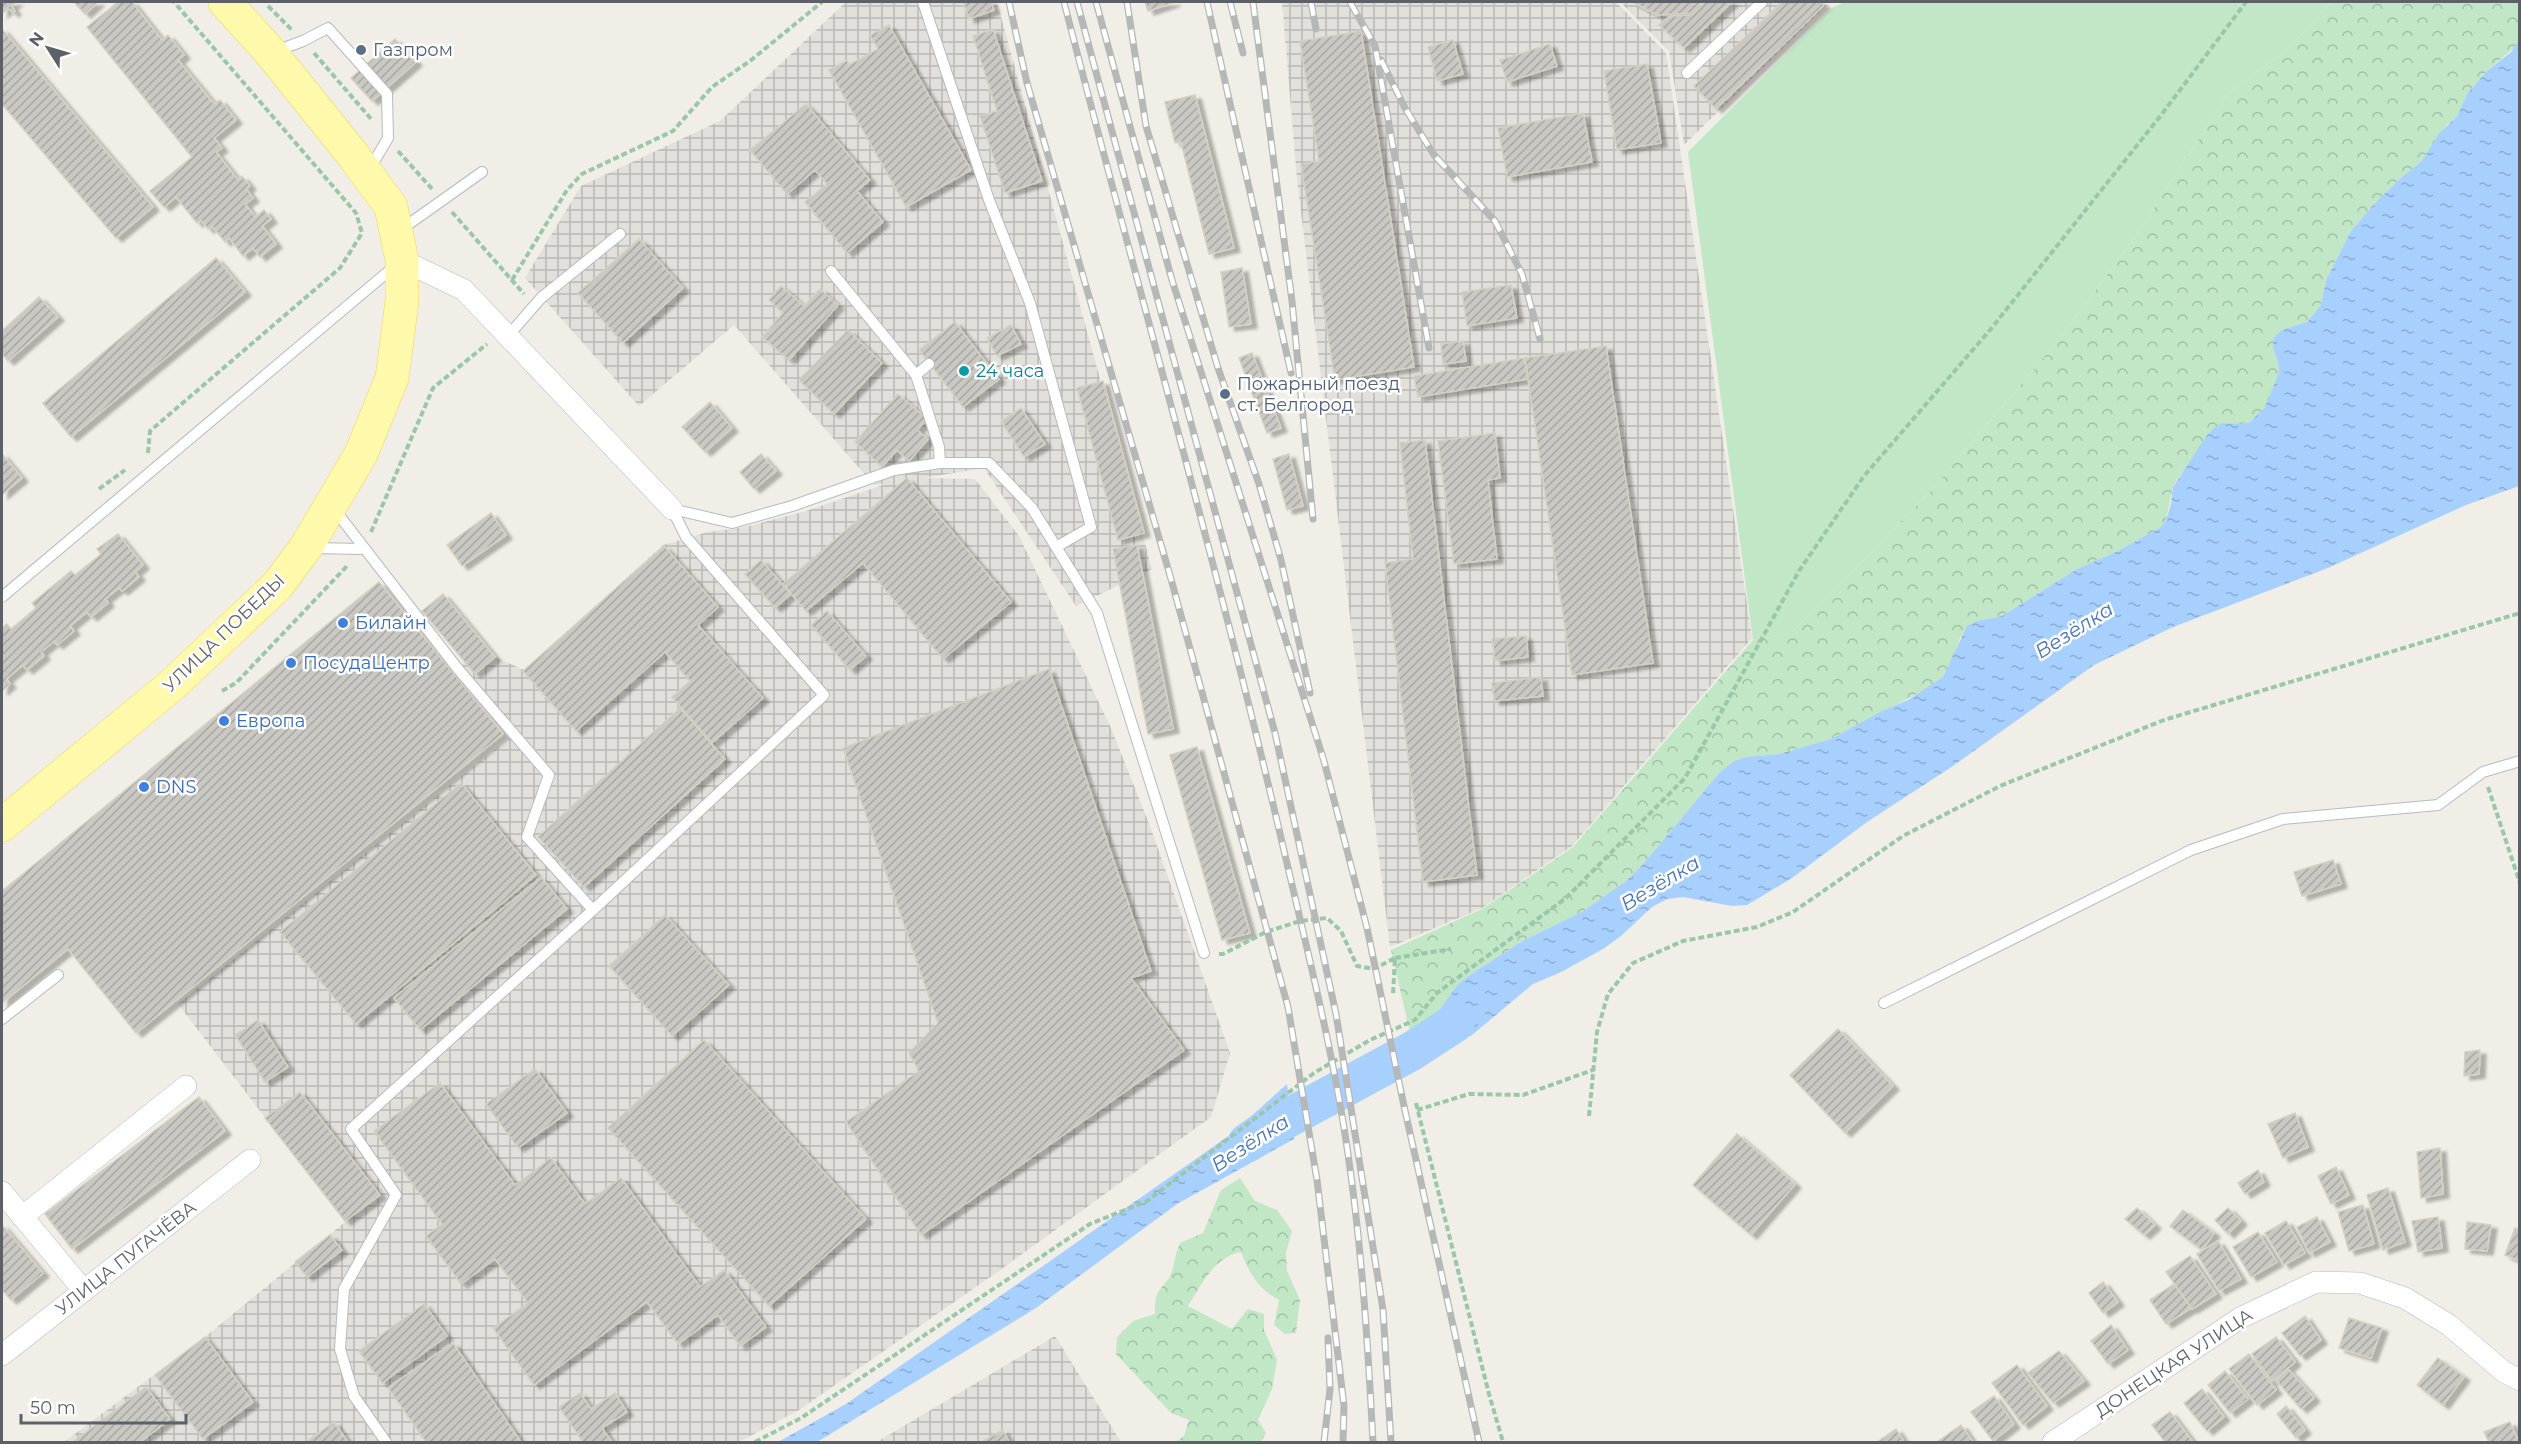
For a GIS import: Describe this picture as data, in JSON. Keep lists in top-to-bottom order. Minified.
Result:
{"streets":{"main road":["УЛИЦА ПОБЕДЫ"],"street":["УЛИЦА ПУГАЧЁВА","ДОНЕЦКАЯ УЛИЦА"]},"water":["Везёлка"],"places":["Газпром","24 часа","Пожарный поезд ст. Белгород","Билайн","ПосудаЦентр","Европа","DNS"],"scale_bar":"50 m","north":"top left"}
